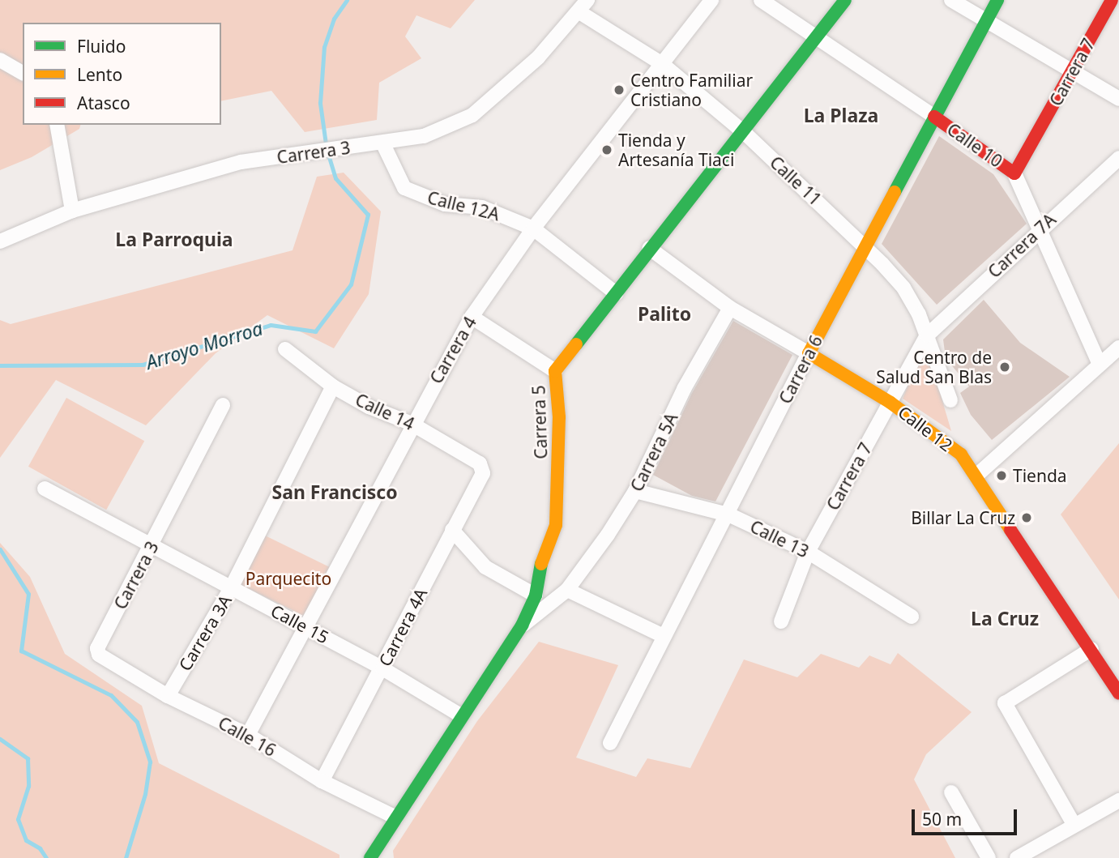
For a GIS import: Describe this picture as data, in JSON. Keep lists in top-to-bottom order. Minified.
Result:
{"streets":{"street":["Carrera 7","Calle 10","Carrera 3","Calle 11","Calle 12A","Carrera 7A","Carrera 4","Carrera 6","Calle 14","Carrera 5","Calle 12","Carrera 5A","Calle 13","Calle 15","Carrera 4A","Carrera 3A","Calle 16"]},"crossings":[["Carrera 7","Calle 10"],["Carrera 7","Calle 11"],["Carrera 7","Carrera 7A"],["Carrera 7","Calle 12"],["Carrera 7","Calle 13"],["Calle 10","Carrera 7A"],["Calle 10","Carrera 6"],["Calle 10","Carrera 5"],["Carrera 3","Calle 11"],["Carrera 3","Calle 12A"],["Carrera 3","Calle 15"],["Carrera 3","Calle 16"],["Calle 11","Carrera 7A"],["Calle 11","Carrera 4"],["Calle 11","Carrera 6"],["Calle 11","Carrera 5"],["Calle 12A","Carrera 4"],["Calle 12A","Carrera 5"],["Carrera 4","Calle 14"],["Carrera 4","Calle 15"],["Carrera 4","Calle 16"],["Carrera 6","Calle 12"],["Carrera 6","Calle 13"],["Calle 14","Carrera 4A"],["Calle 14","Carrera 3A"],["Carrera 5","Calle 12"],["Carrera 5","Carrera 5A"],["Carrera 5","Calle 15"],["Carrera 5","Calle 16"],["Calle 12","Carrera 5A"],["Carrera 5A","Calle 13"],["Calle 15","Carrera 4A"],["Calle 15","Carrera 3A"],["Carrera 4A","Calle 16"],["Carrera 3A","Calle 16"]],"districts":["La Plaza","La Parroquia","Palito","San Francisco","La Cruz"],"water":["Arroyo Morroa"],"parks":["Parquecito"],"places":["Centro Familiar Cristiano","Tienda y Artesanía Tiaci","Centro de Salud San Blas","Tienda","Billar La Cruz"],"legend":["Fluido","Lento","Atasco"],"scale_bar":"50 m"}
